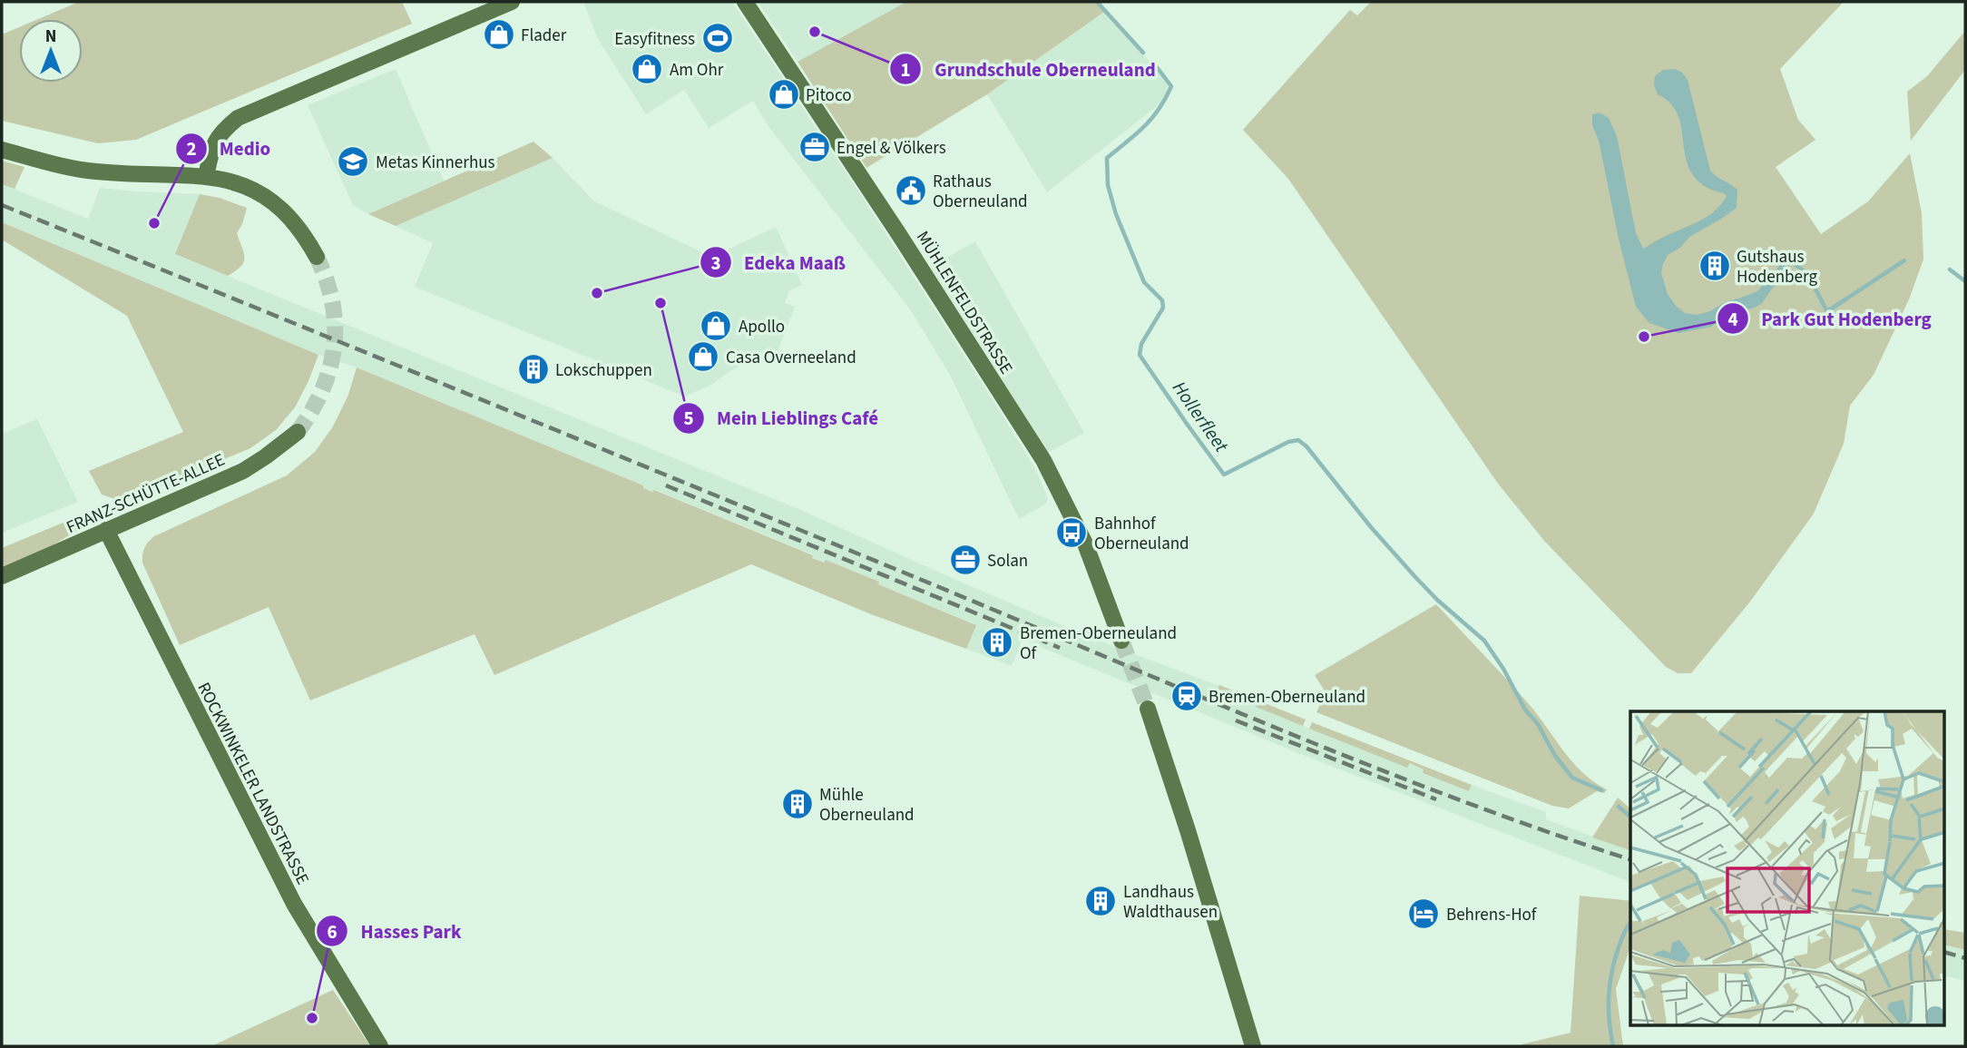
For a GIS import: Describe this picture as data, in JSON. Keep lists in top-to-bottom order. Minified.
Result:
{"streets":{"street":["MÜHLENFELDSTRASSE","FRANZ-SCHÜTTE-ALLEE","ROCKWINKELER LANDSTRASSE"]},"crossings":[["FRANZ-SCHÜTTE-ALLEE","ROCKWINKELER LANDSTRASSE"]],"water":["Hollerfleet"],"places":{"other":["Grundschule Oberneuland","Medio","Edeka Maaß","Mein Lieblings Café","Park Gut Hodenberg","Hasses Park"],"shop":["Flader","Am Ohr","Pitoco","Apollo","Casa Overneeland"],"sports":["Easyfitness"],"office":["Engel & Völkers","Solan"],"school or university":["Metas Kinnerhus"],"public building":["Rathaus Oberneuland"],"building":["Gutshaus Hodenberg","Lokschuppen","Bremen-Oberneuland Of","Mühle Oberneuland","Landhaus Waldthausen"],"bus stop":["Bahnhof Oberneuland"],"station":["Bremen-Oberneuland"],"hotel":["Behrens-Hof"]},"north":"top"}
